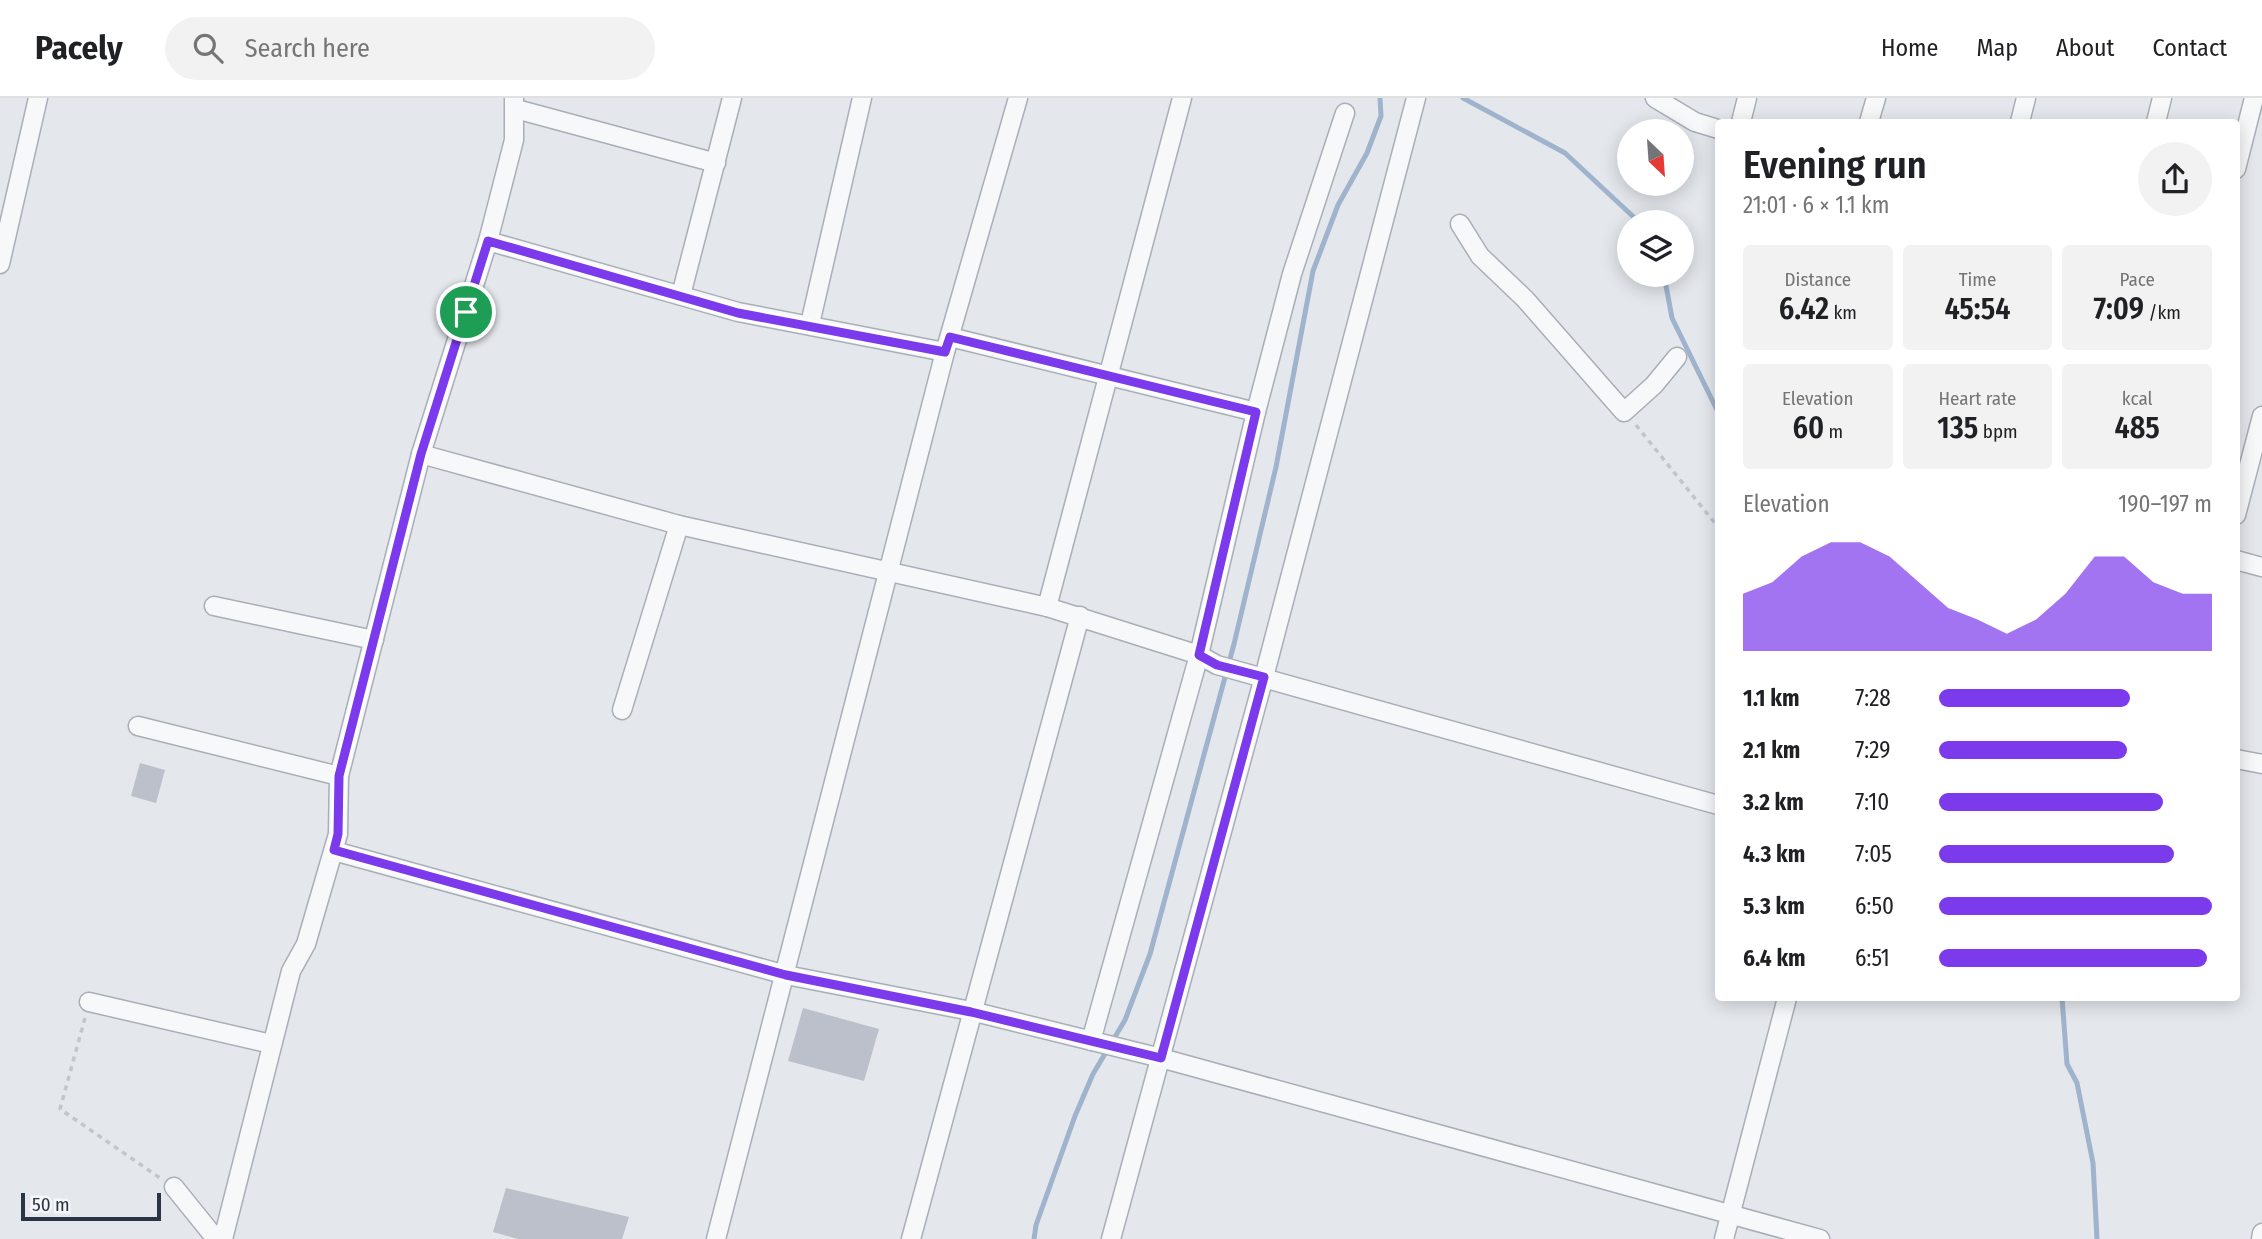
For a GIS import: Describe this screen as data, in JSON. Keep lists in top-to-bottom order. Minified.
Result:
{"scale_bar":"50 m","north":"bottom right","page":{"header":"Pacely","search":"Search here","nav":["Home","Map","About","Contact"],"heading":["Evening run","21:01 · 6 × 1.1 km"],"stats":[["Distance","6.42 km"],["Time","45:54"],["Pace","7:09 /km"],["Elevation","60 m"],["Heart rate","135 bpm"],["kcal","485"]],"chart":["Elevation","190–197 m"],"list":[{"name":"1.1 km","note":"7:28"},{"name":"2.1 km","note":"7:29"},{"name":"3.2 km","note":"7:10"},{"name":"4.3 km","note":"7:05"},{"name":"5.3 km","note":"6:50"},{"name":"6.4 km","note":"6:51"}],"scale":"50 m"}}
